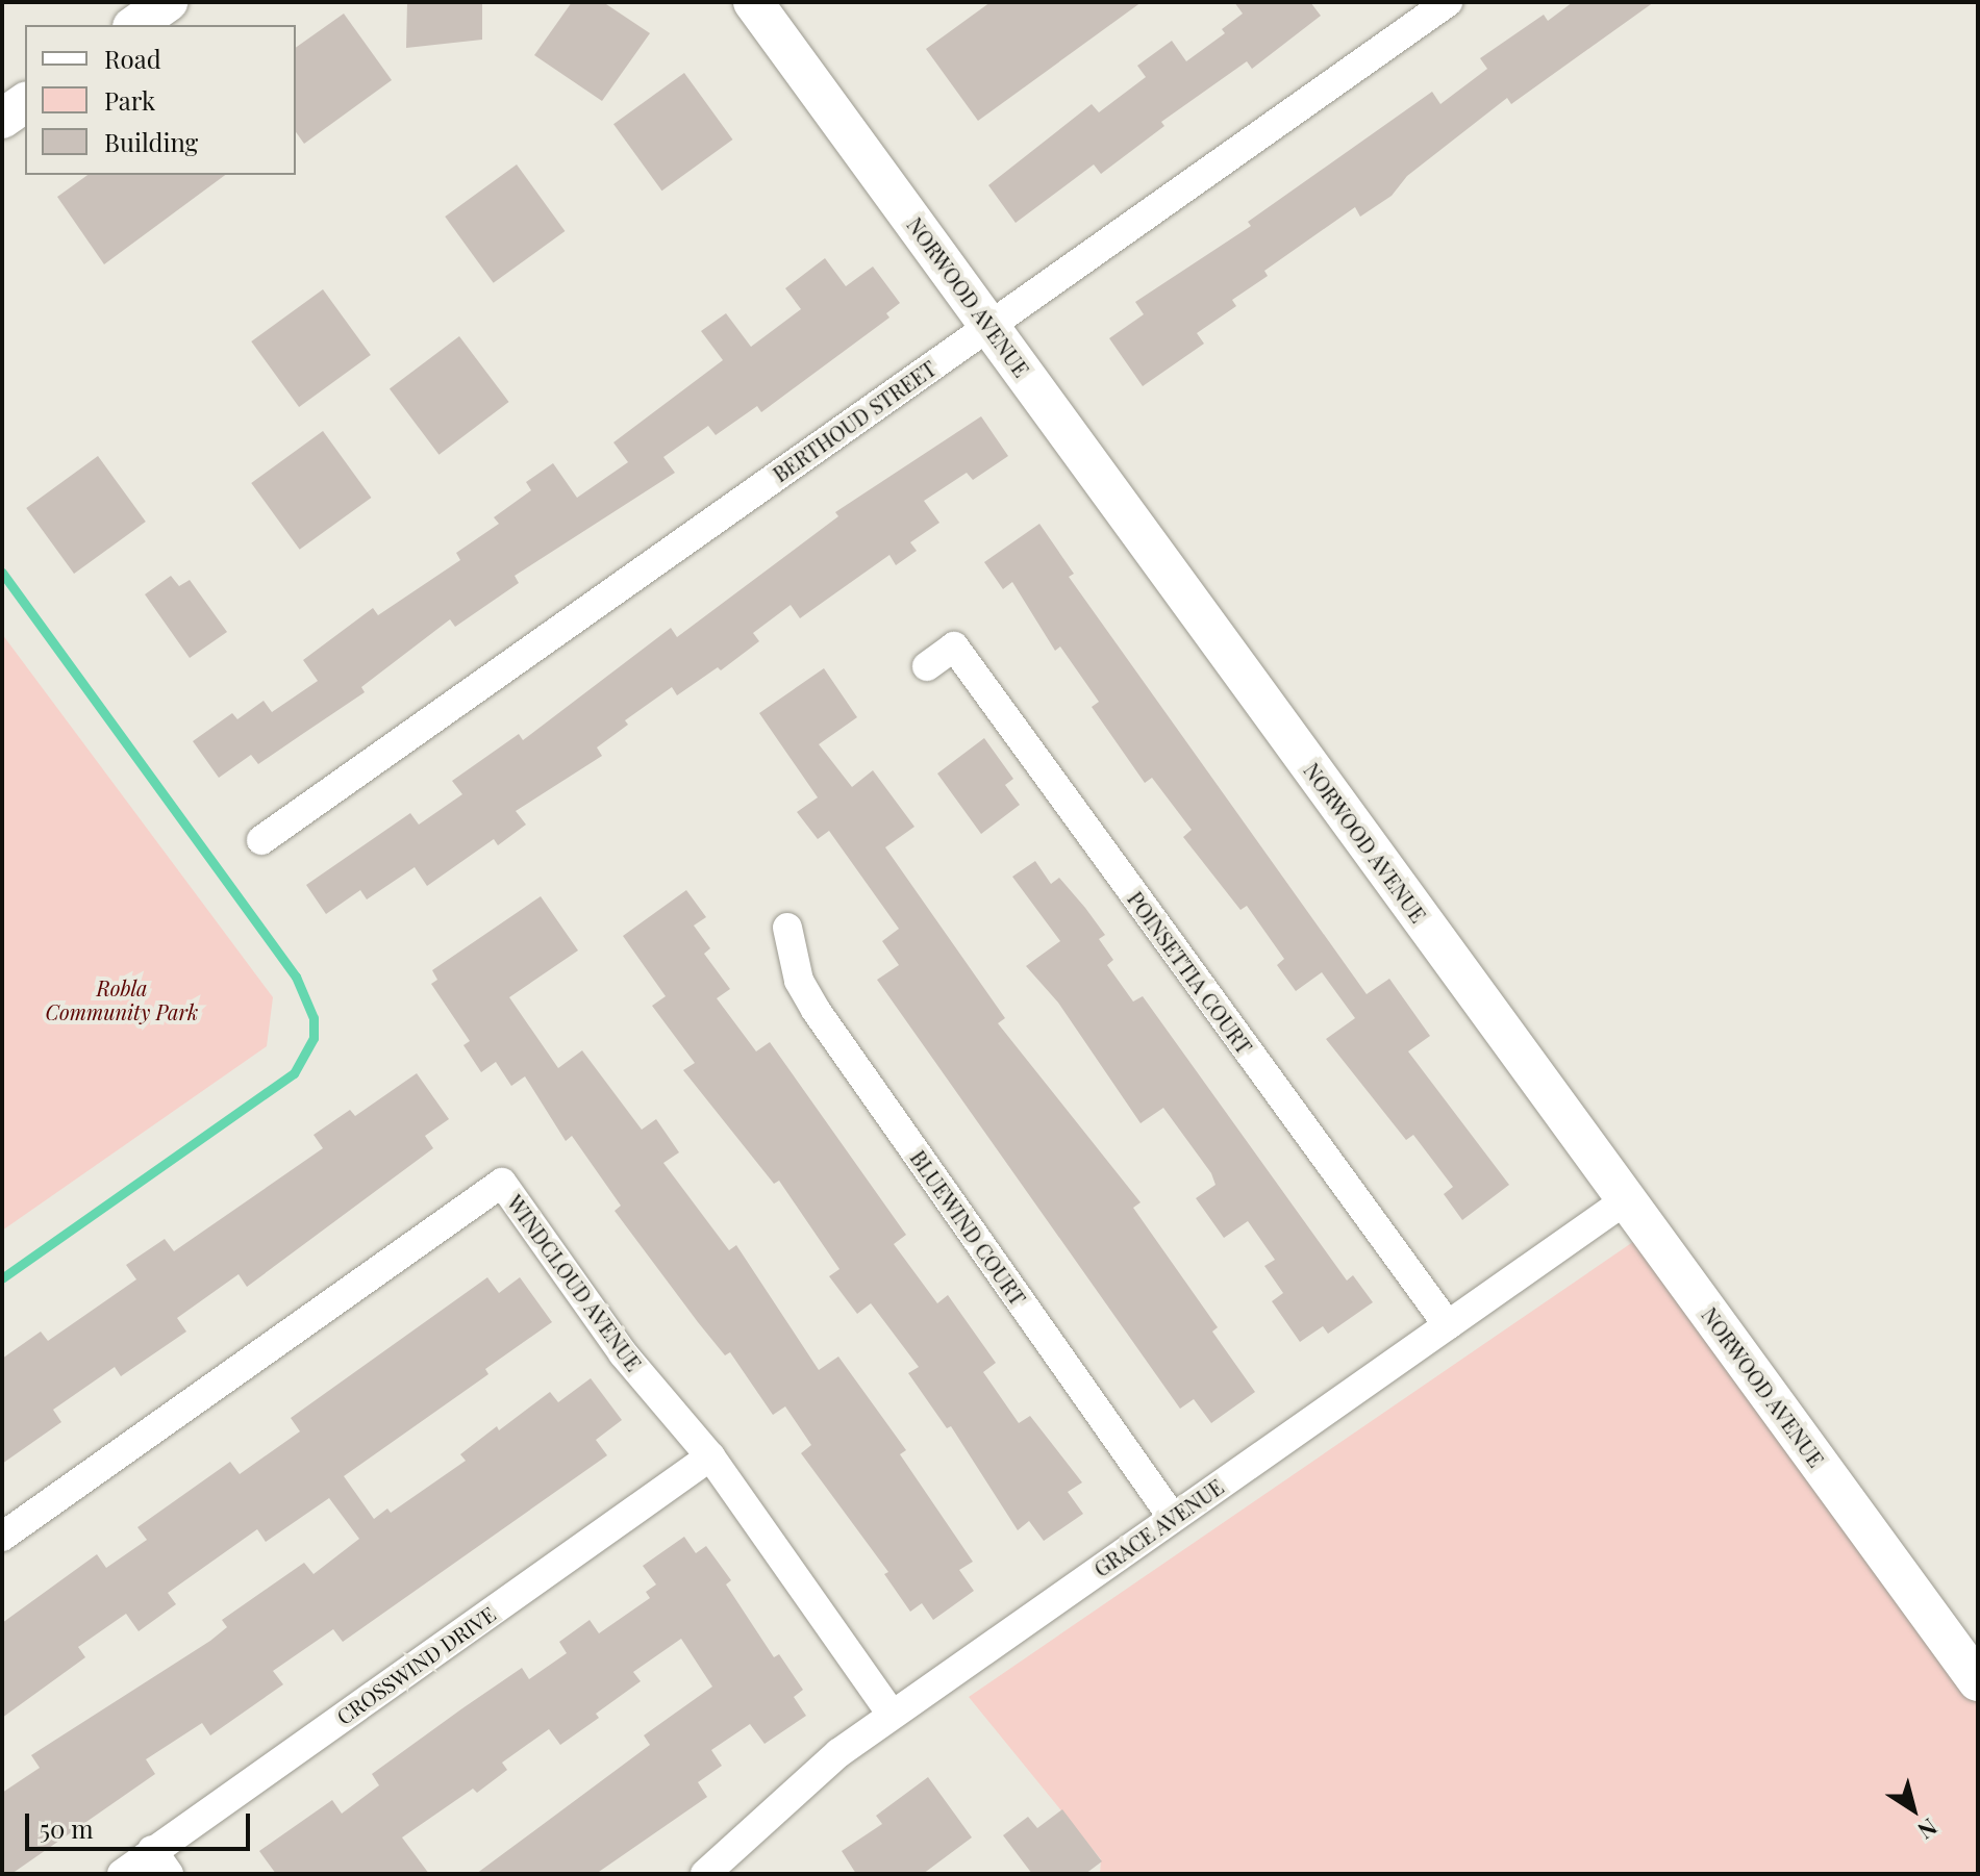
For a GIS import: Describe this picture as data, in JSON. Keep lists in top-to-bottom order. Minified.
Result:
{"streets":{"main road":["NORWOOD AVENUE"],"street":["BERTHOUD STREET","POINSETTIA COURT","BLUEWIND COURT","WINDCLOUD AVENUE","GRACE AVENUE","CROSSWIND DRIVE"]},"crossings":[["NORWOOD AVENUE","BERTHOUD STREET"],["NORWOOD AVENUE","GRACE AVENUE"],["POINSETTIA COURT","GRACE AVENUE"],["BLUEWIND COURT","GRACE AVENUE"],["WINDCLOUD AVENUE","GRACE AVENUE"],["WINDCLOUD AVENUE","CROSSWIND DRIVE"]],"parks":["Robla Community Park"],"legend":["Road","Park","Building"],"scale_bar":"50 m","north":"bottom right"}
